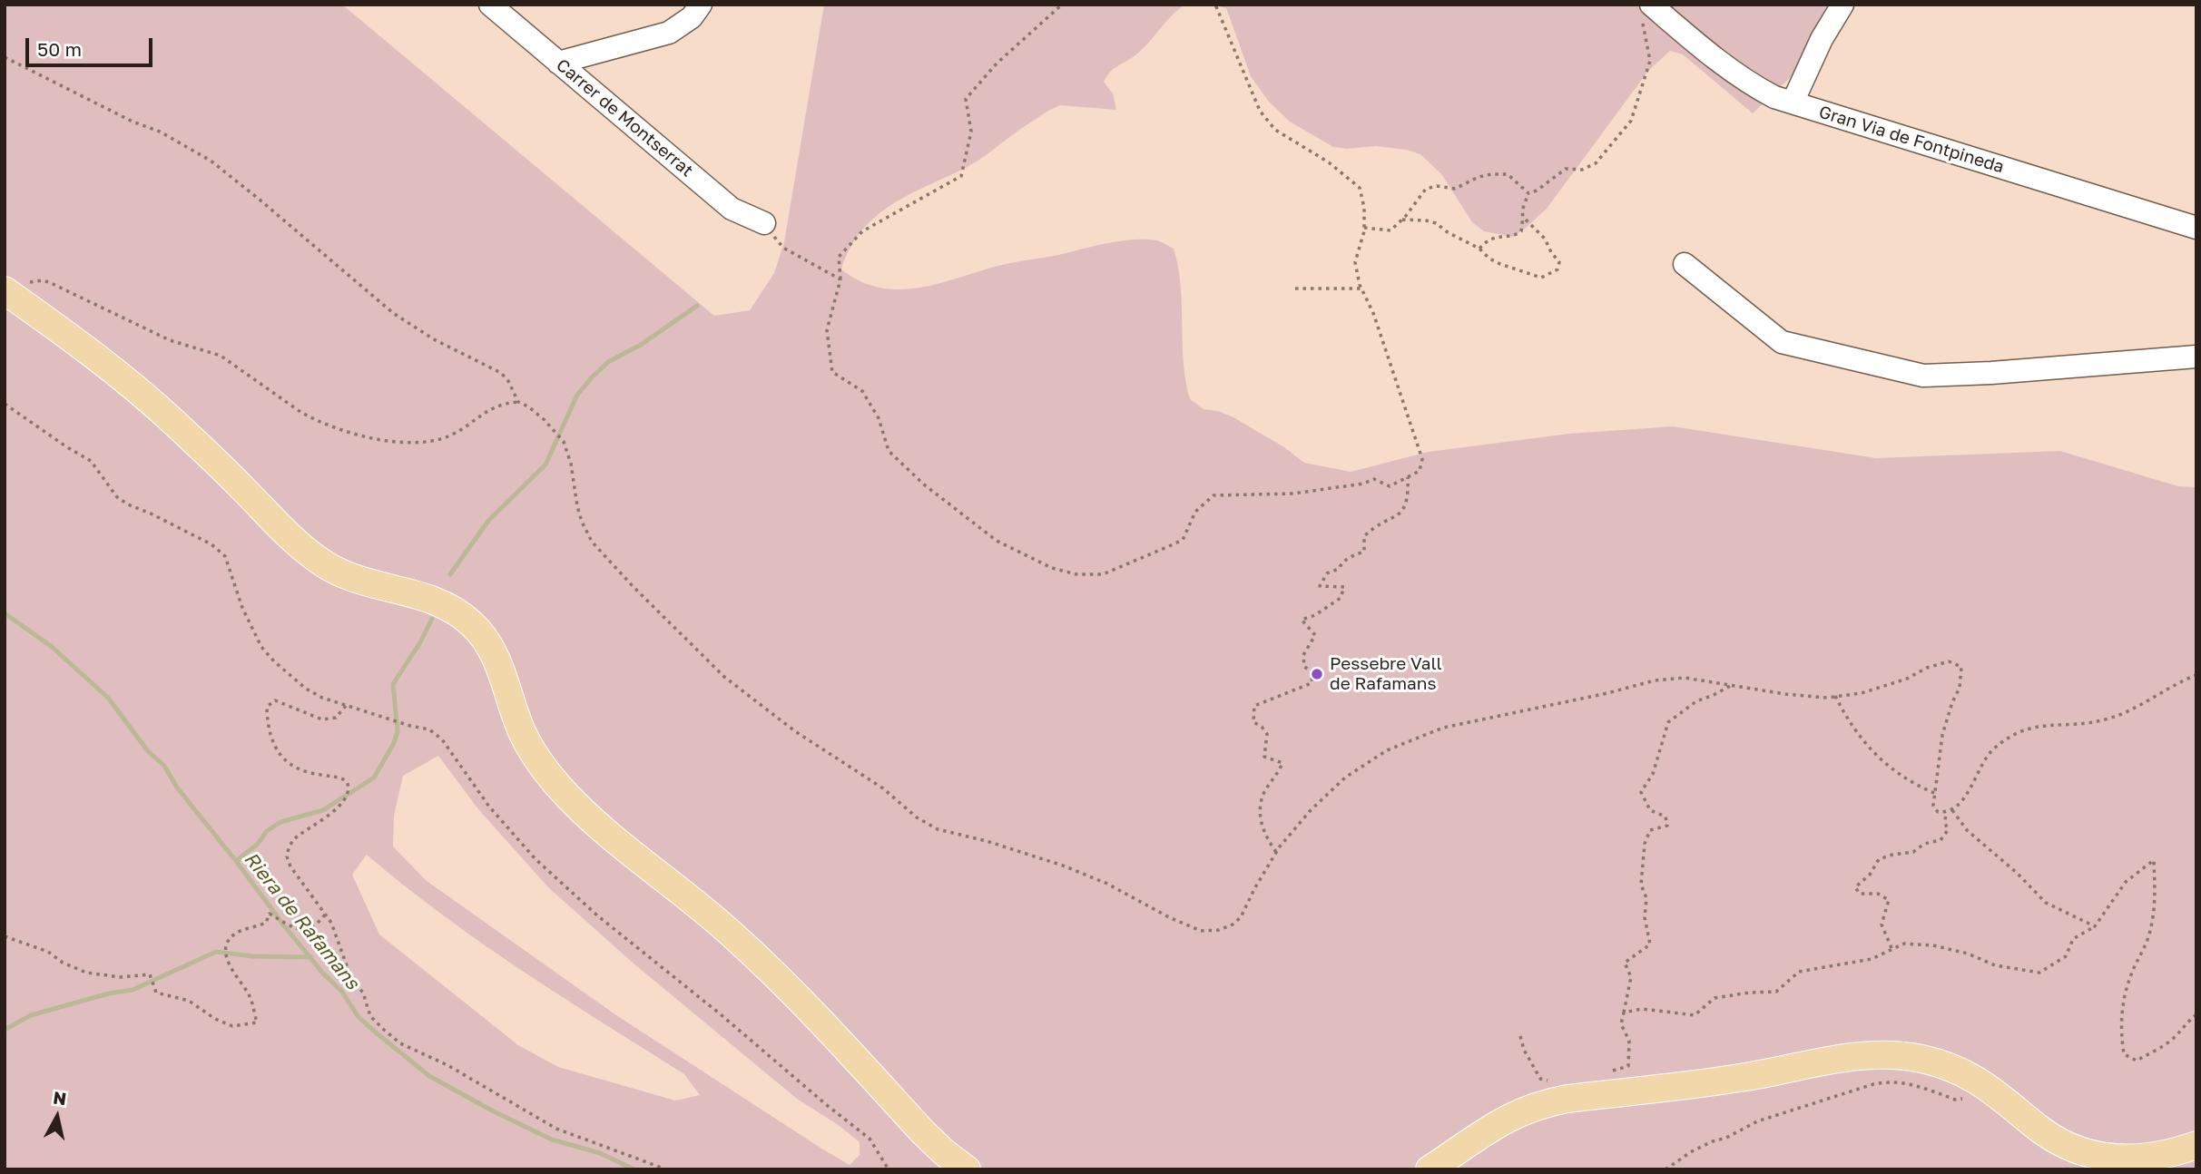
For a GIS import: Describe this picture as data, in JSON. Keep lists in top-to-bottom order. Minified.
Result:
{"streets":{"street":["Carrer de Montserrat","Gran Via de Fontpineda"]},"water":["Riera de Rafamans"],"places":["Pessebre Vall de Rafamans"],"scale_bar":"50 m","north":"top"}
